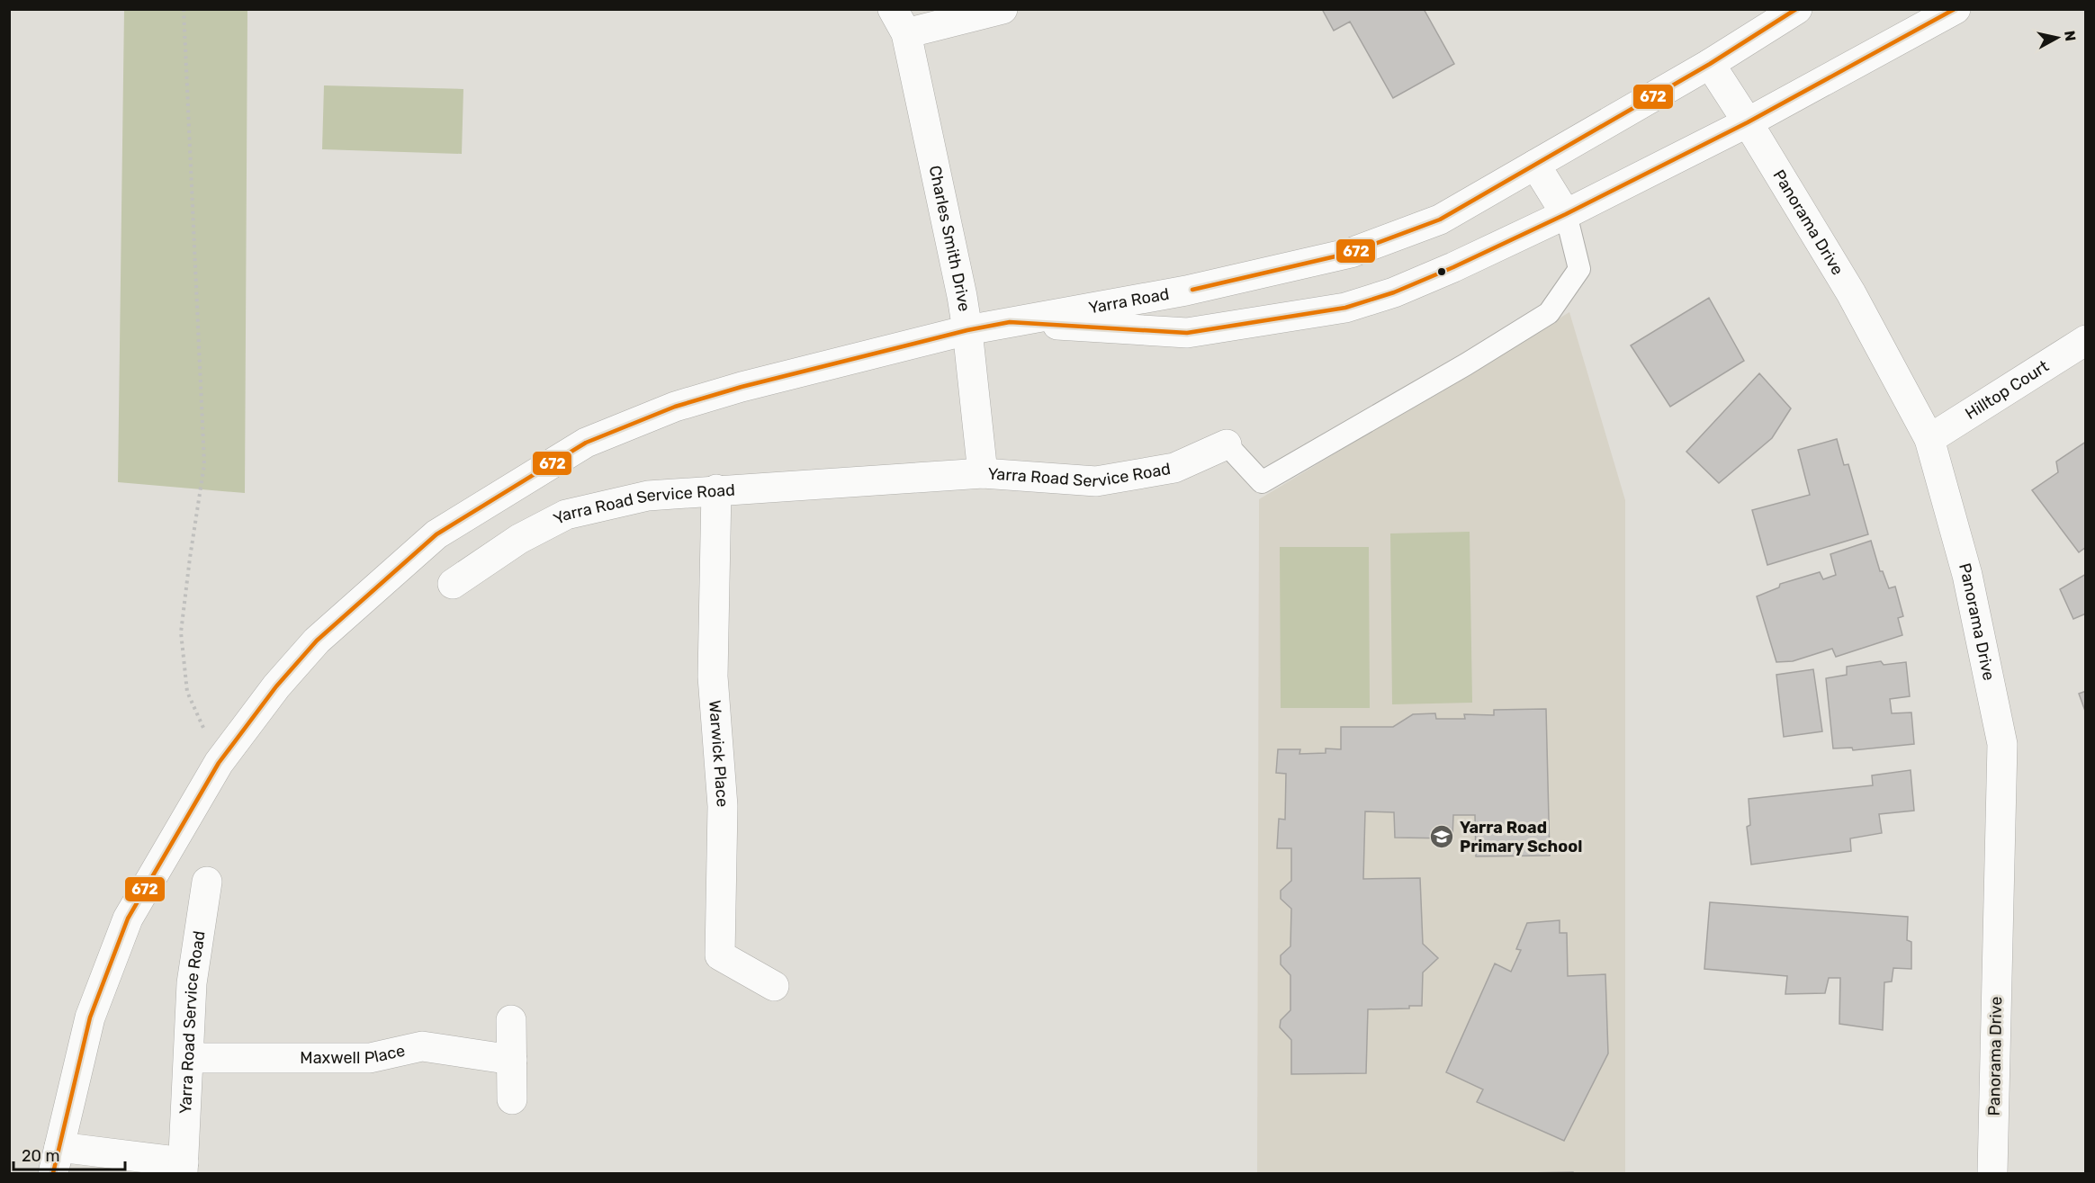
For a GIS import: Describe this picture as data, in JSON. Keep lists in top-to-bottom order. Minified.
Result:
{"streets":{"street":["Panorama Drive","Charles Smith Drive","Yarra Road","Hilltop Court","Yarra Road Service Road","Warwick Place","Maxwell Place"]},"crossings":[["Panorama Drive","Yarra Road"],["Panorama Drive","Hilltop Court"],["Charles Smith Drive","Yarra Road"],["Charles Smith Drive","Yarra Road Service Road"],["Yarra Road","Yarra Road Service Road"],["Yarra Road Service Road","Warwick Place"],["Yarra Road Service Road","Maxwell Place"]],"places":{"school or university":["Yarra Road Primary School"]},"lines":["transit line 672"],"scale_bar":"20 m","north":"right"}
